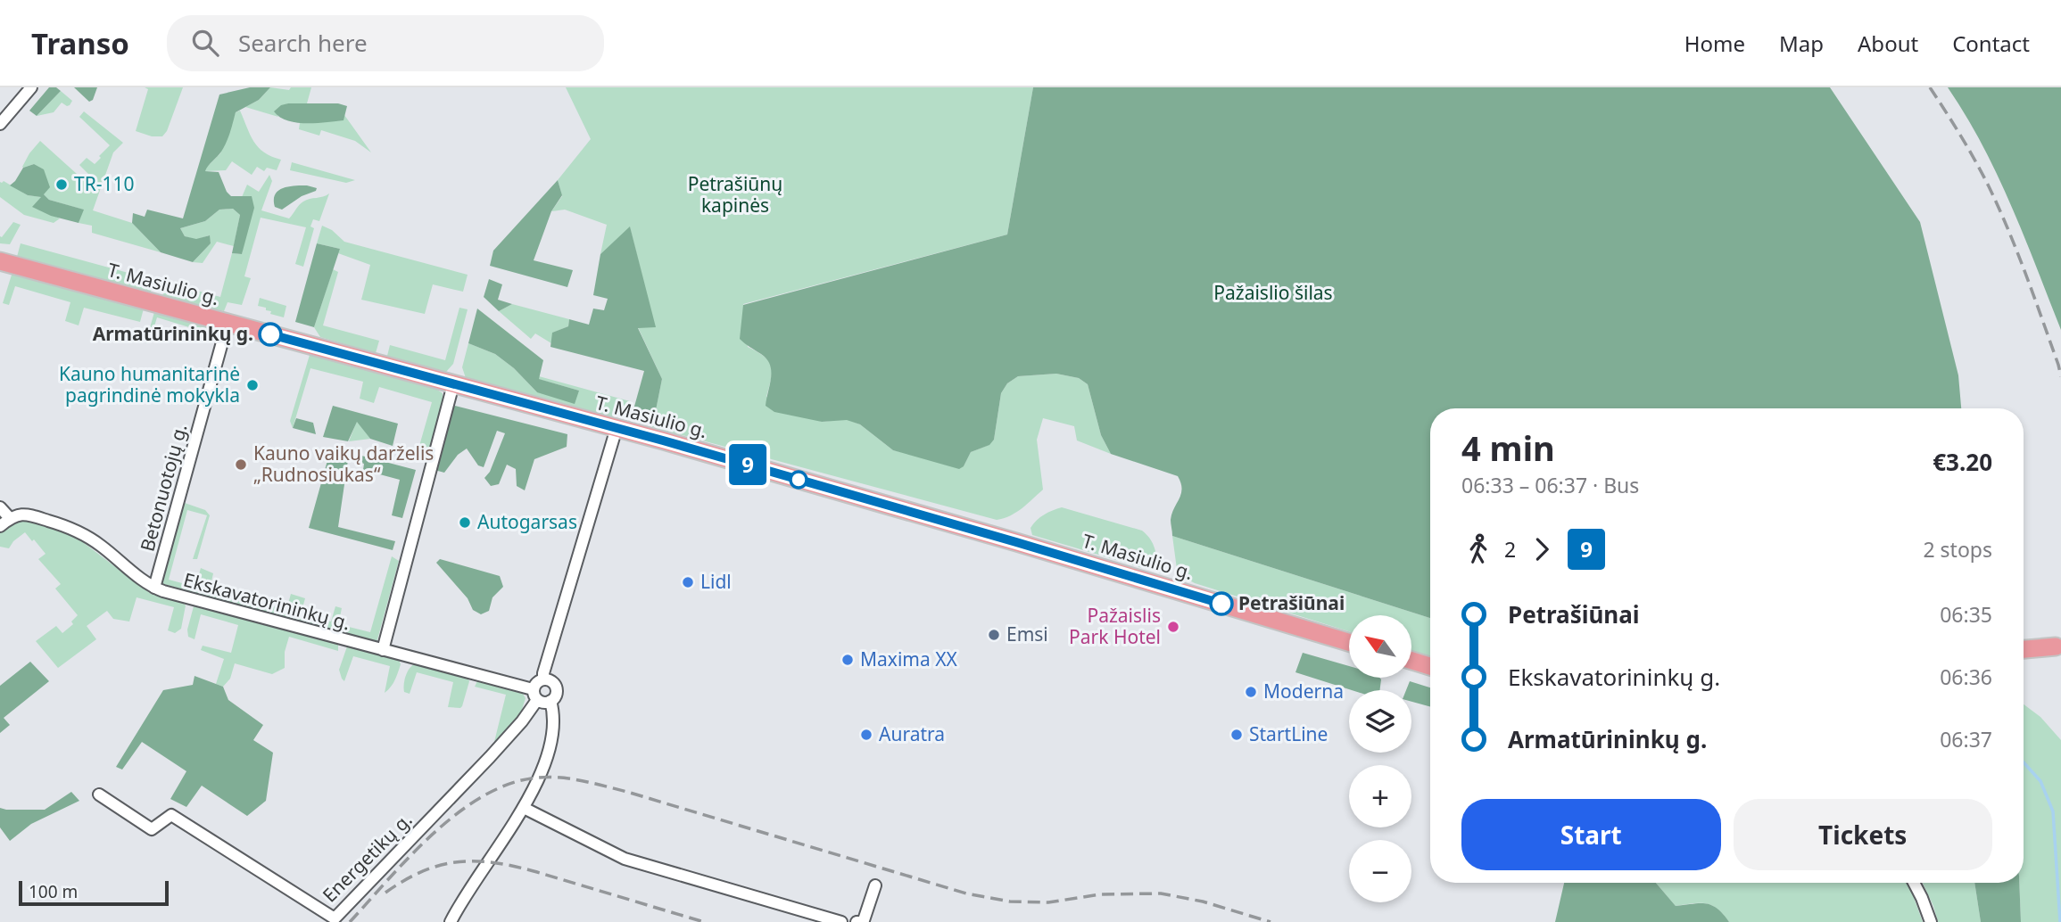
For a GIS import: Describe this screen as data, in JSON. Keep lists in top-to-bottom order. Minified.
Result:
{"streets":{"main road":["T. Masiulio g."],"street":["Betonuotojų g.","Ekskavatorininkų g.","Energetikų g."]},"crossings":[["T. Masiulio g.","Betonuotojų g."],["Betonuotojų g.","Ekskavatorininkų g."],["Ekskavatorininkų g.","Energetikų g."]],"parks":["Petrašiūnų kapinės","Pažaislio šilas"],"places":["TR-110","Armatūrininkų g.","Kauno humanitarinė pagrindinė mokykla","Kauno vaikų darželis „Rudnosiukas“","Autogarsas","Lidl","Petrašiūnai","Pažaislis Park Hotel","Emsi","Maxima XX","Moderna","Auratra","StartLine"],"lines":["bus line 9"],"scale_bar":"100 m","north":"top left","page":{"header":"Transo","search":"Search here","nav":["Home","Map","About","Contact"],"on_map":"9","heading":["4 min","06:33 – 06:37 · Bus","€3.20"],"legs":["2","9","2 stops"],"list":[{"name":"Petrašiūnai","value":"06:35"},{"name":"Ekskavatorininkų g.","value":"06:36"},{"name":"Armatūrininkų g.","value":"06:37"}],"map_buttons":["+","−"],"buttons":["Start","Tickets"],"scale":"100 m"}}
